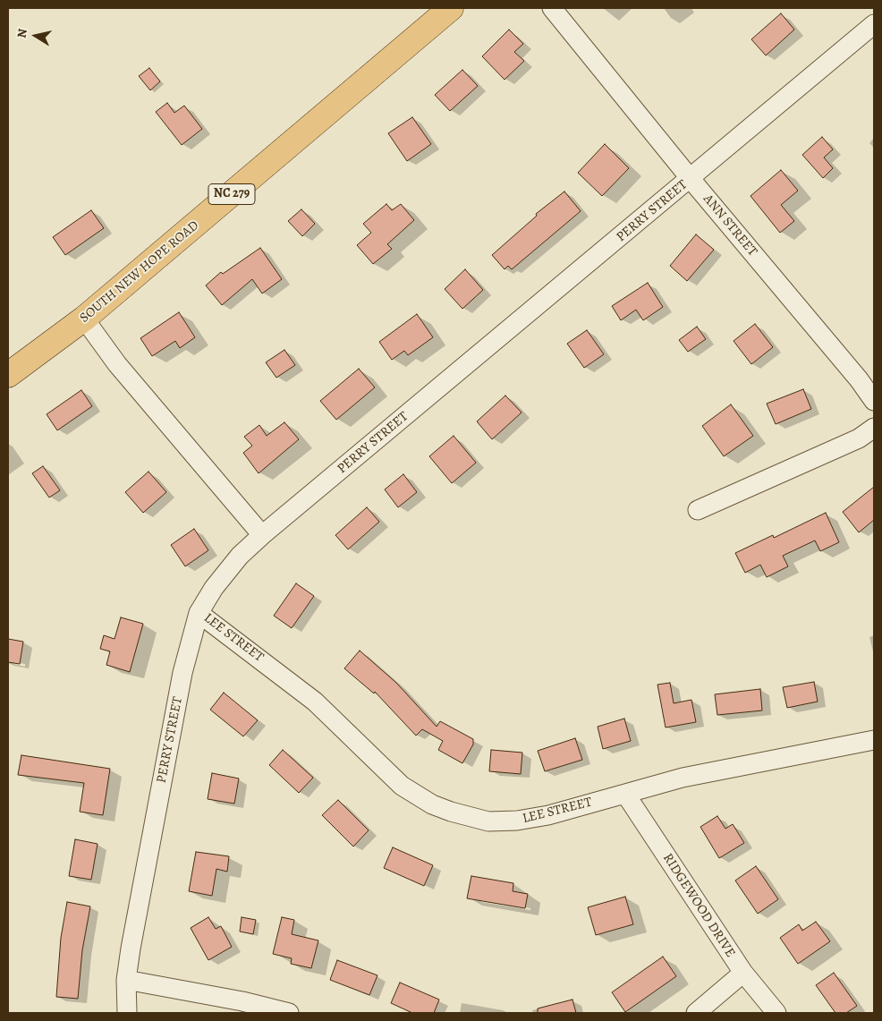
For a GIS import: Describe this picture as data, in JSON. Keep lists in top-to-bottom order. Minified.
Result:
{"streets":{"main road":["NC 279","SOUTH NEW HOPE ROAD"],"street":["PERRY STREET","ANN STREET","LEE STREET","RIDGEWOOD DRIVE"]},"crossings":[["PERRY STREET","ANN STREET"],["PERRY STREET","LEE STREET"],["LEE STREET","RIDGEWOOD DRIVE"]],"north":"left"}
